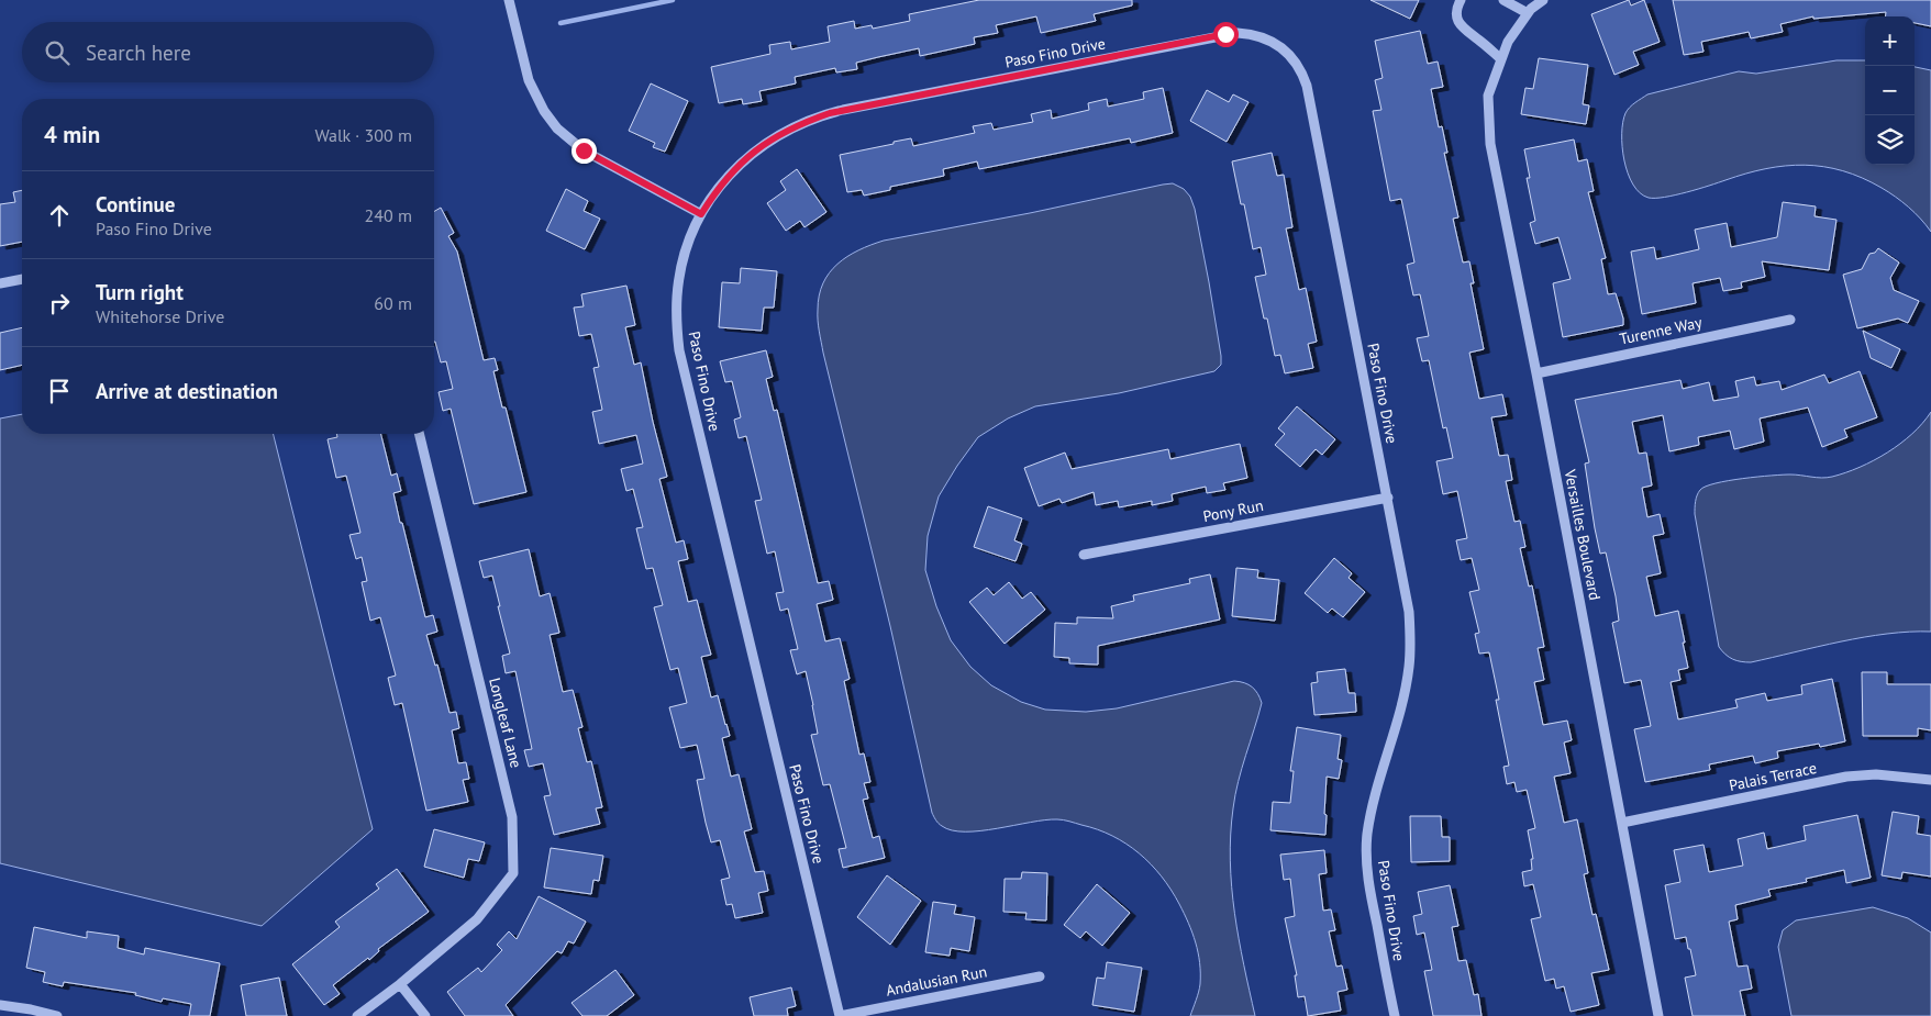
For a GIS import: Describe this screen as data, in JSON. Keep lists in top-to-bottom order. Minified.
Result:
{"streets":{"street":["Paso Fino Drive","Turenne Way","Pony Run","Versailles Boulevard","Longleaf Lane","Palais Terrace","Andalusian Run"]},"crossings":[["Paso Fino Drive","Pony Run"],["Paso Fino Drive","Andalusian Run"],["Turenne Way","Versailles Boulevard"],["Versailles Boulevard","Palais Terrace"]],"page":{"map_buttons":["+","−"],"search":"Search here","heading":["4 min","Walk · 300 m"],"list":[["Continue","Paso Fino Drive","240 m"],["Turn right","Whitehorse Drive","60 m"],"Arrive at destination"]}}
